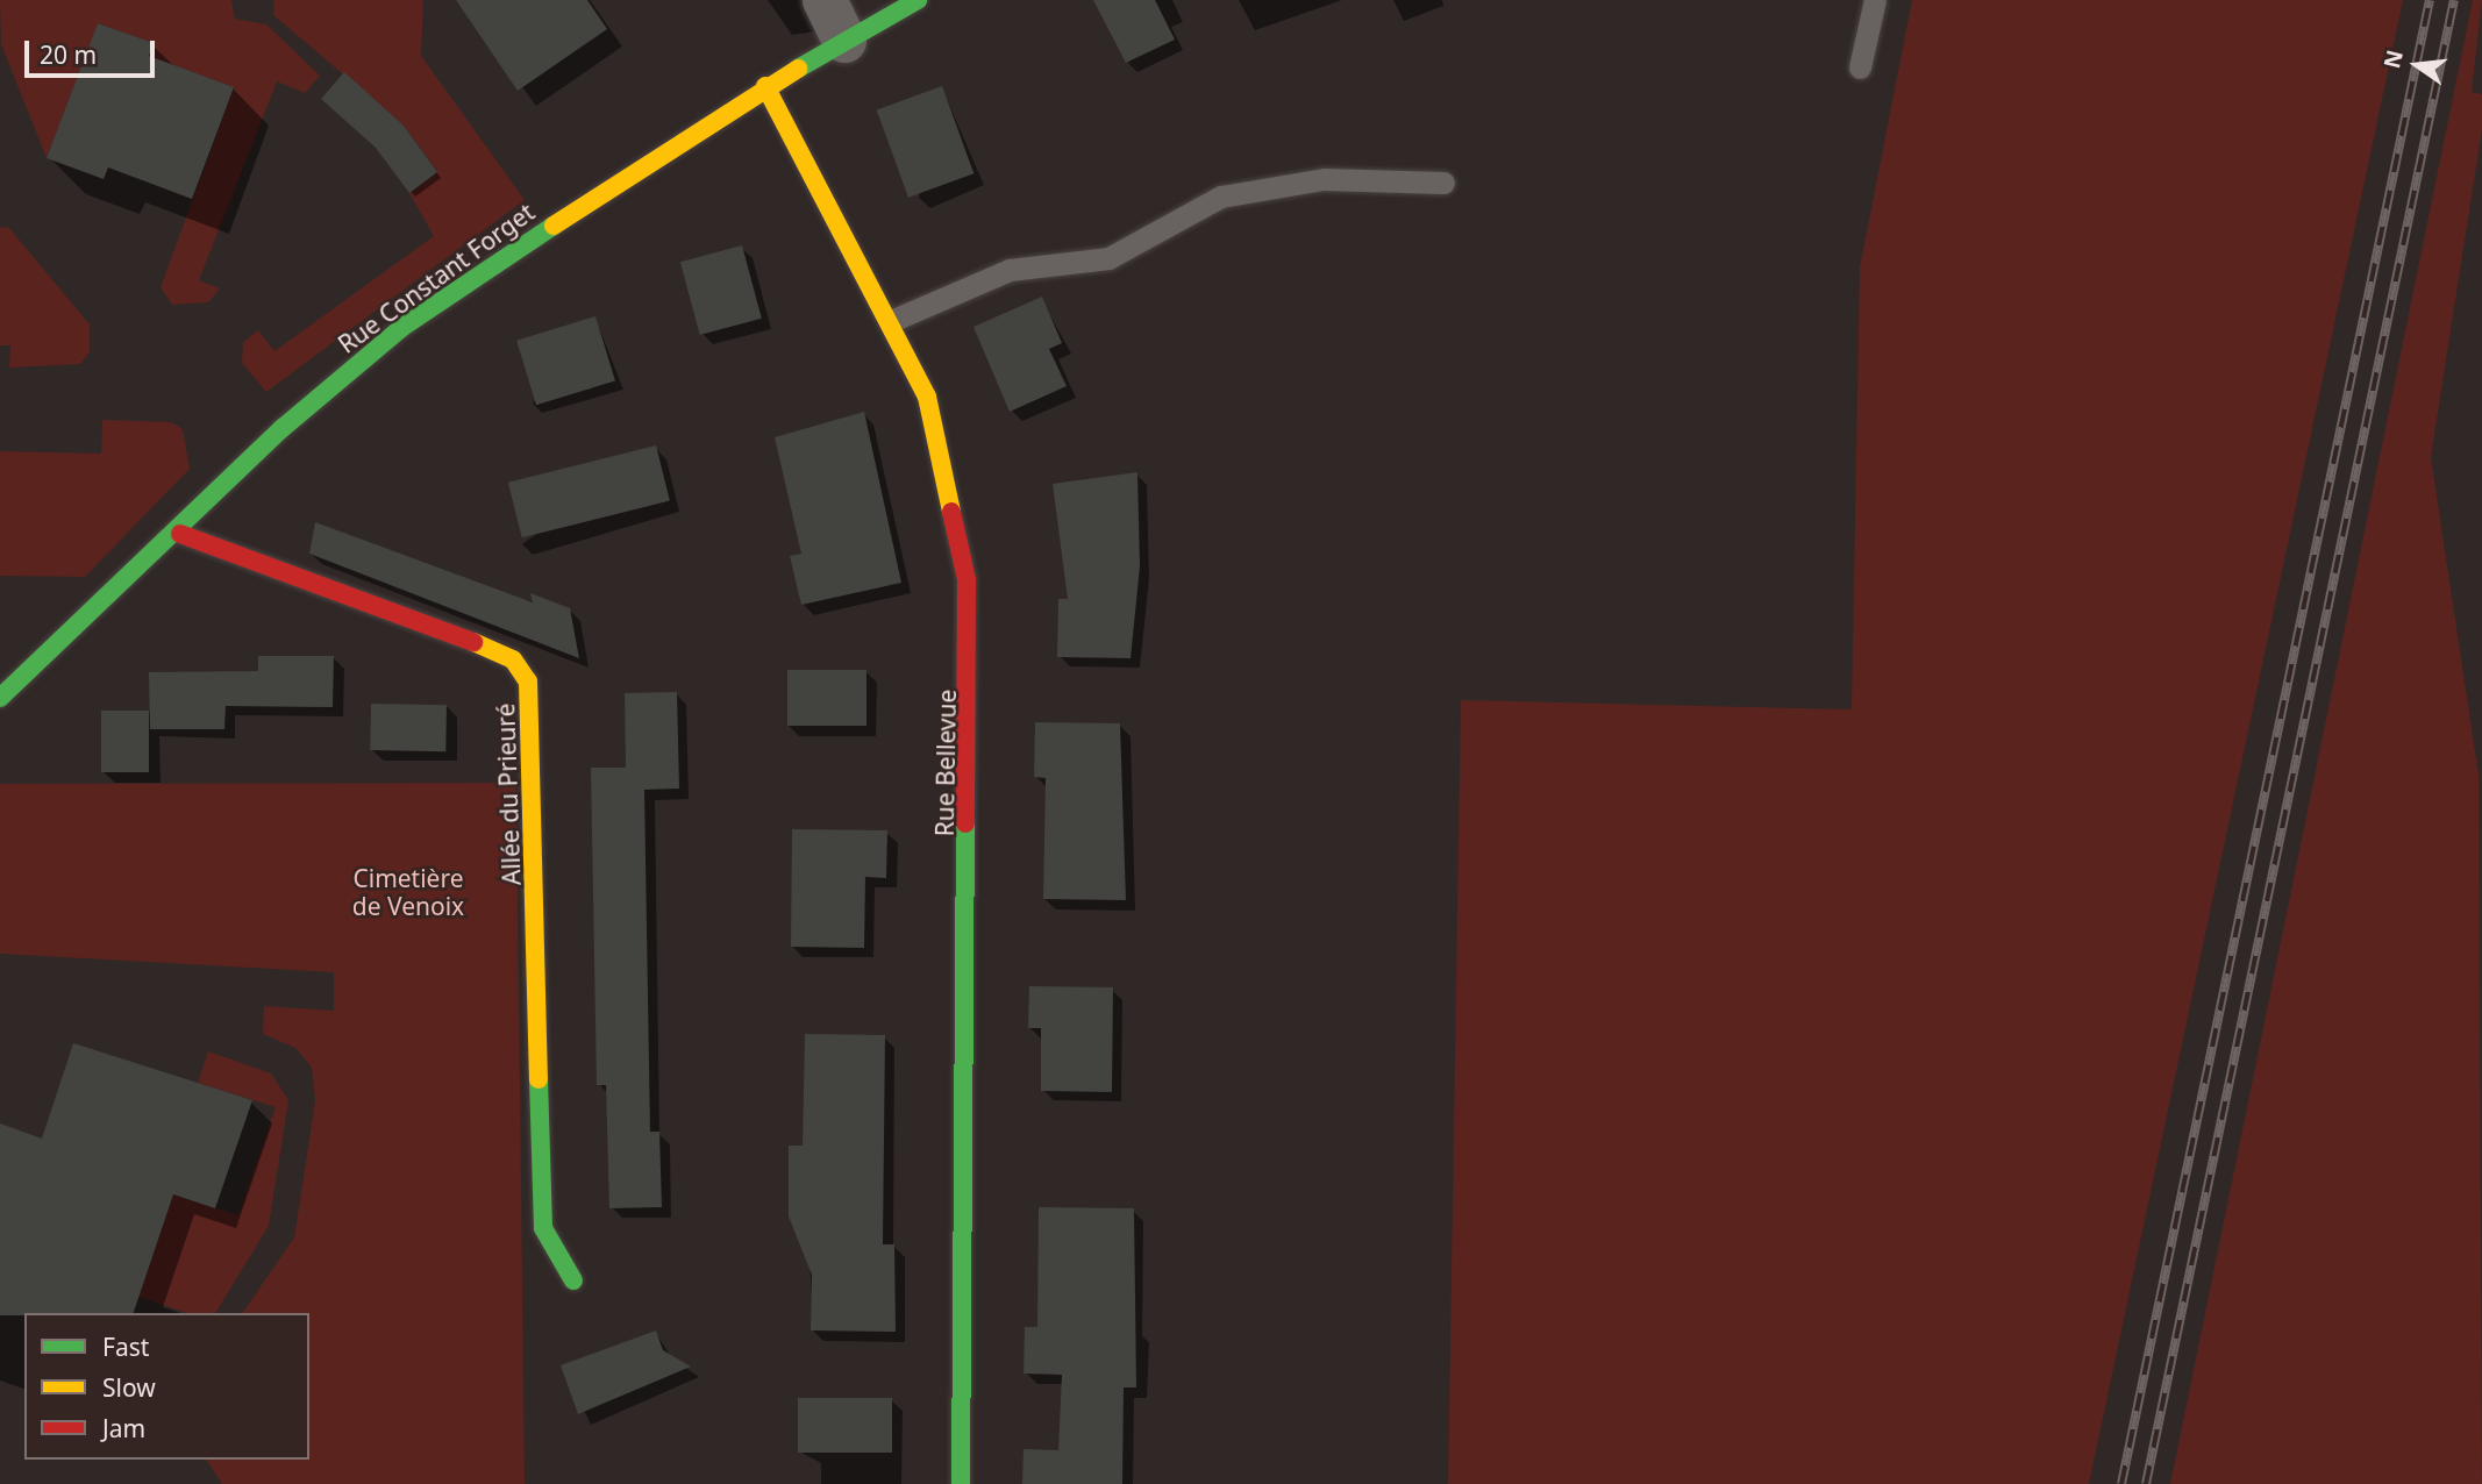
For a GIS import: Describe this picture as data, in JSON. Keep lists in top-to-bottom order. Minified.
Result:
{"streets":{"street":["Rue Constant Forget","Rue Bellevue","Allée du Prieuré"]},"crossings":[["Rue Constant Forget","Rue Bellevue"],["Rue Constant Forget","Allée du Prieuré"]],"parks":["Cimetière de Venoix"],"legend":["Fast","Slow","Jam"],"scale_bar":"20 m","north":"left"}
